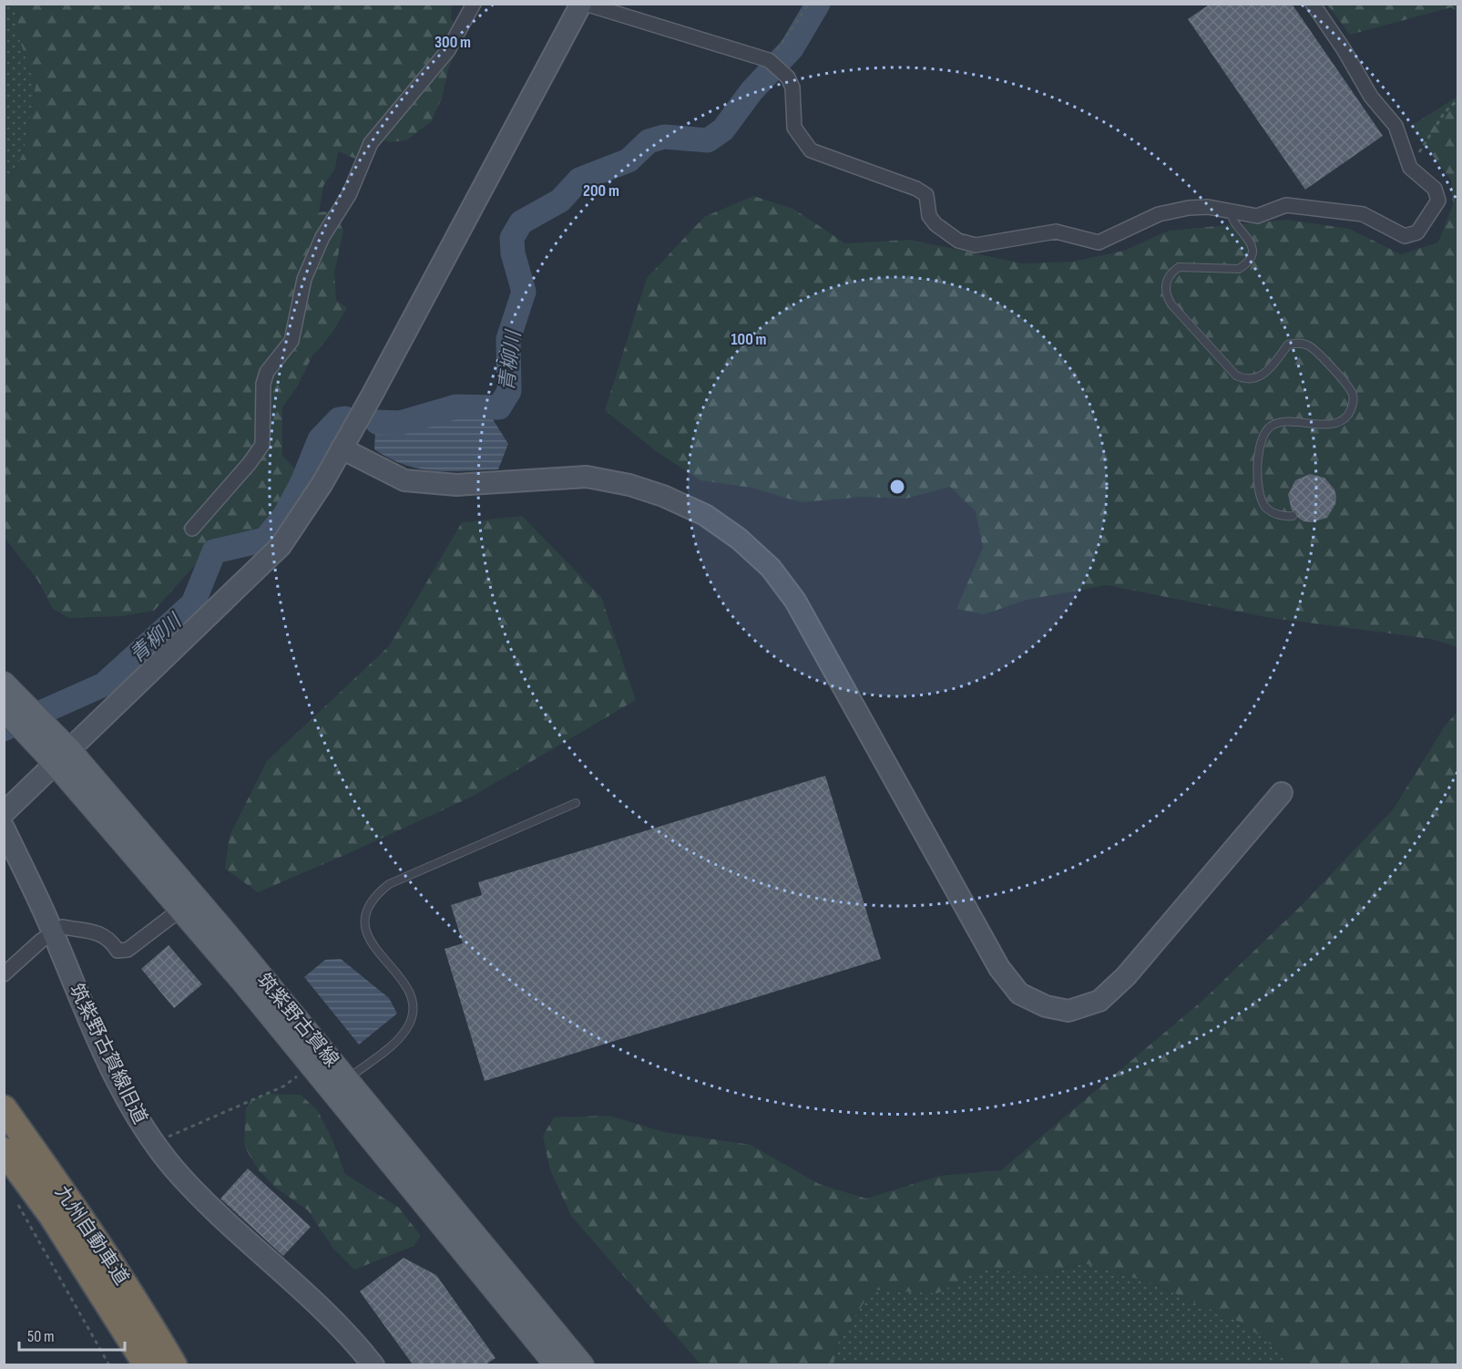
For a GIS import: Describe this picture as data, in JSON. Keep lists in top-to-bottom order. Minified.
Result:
{"streets":{"highway":["九州自動車道"],"main road":["筑紫野古賀線"],"street":["筑紫野古賀線旧道"]},"water":["青柳川"],"scale_bar":"50 m","rings":["300 m","200 m","100 m"]}
